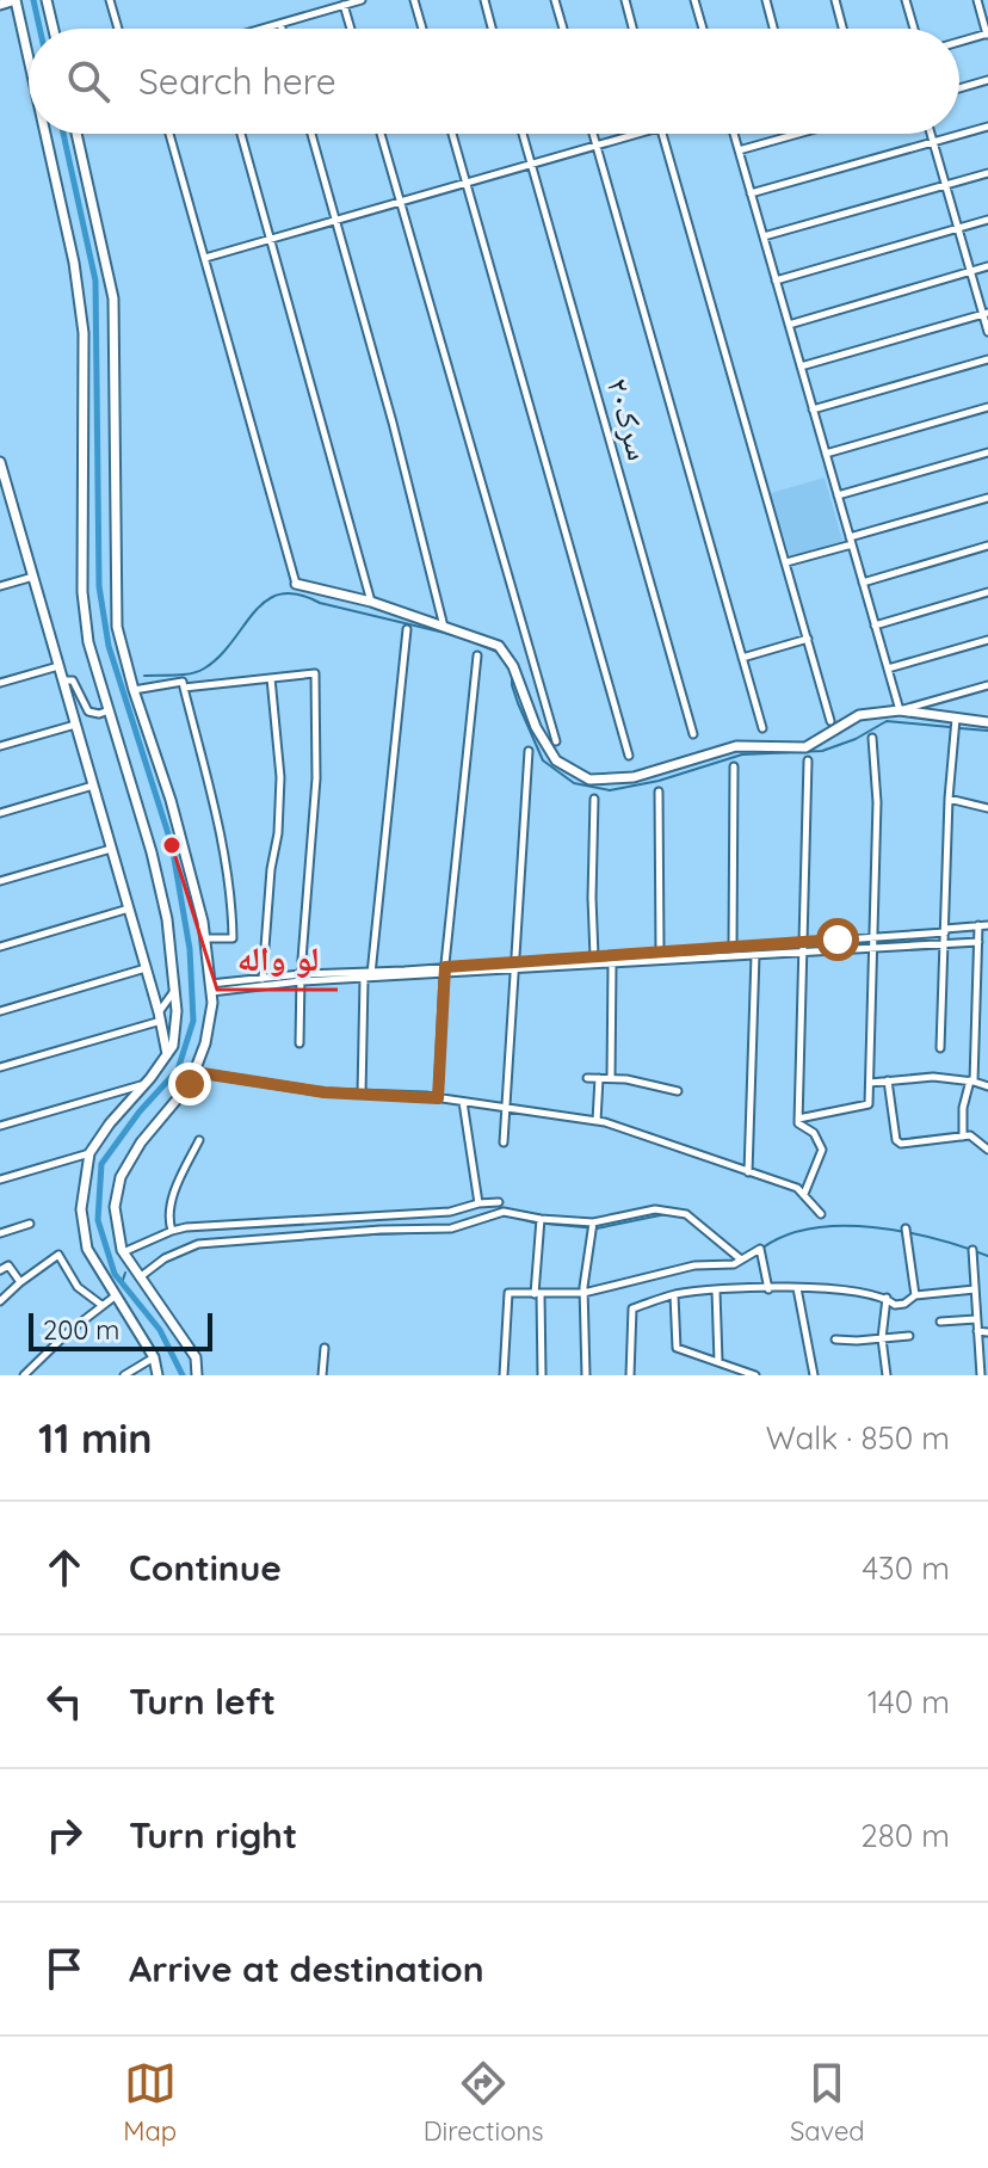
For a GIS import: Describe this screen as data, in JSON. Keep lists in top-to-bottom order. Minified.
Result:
{"streets":{"street":["سرک۲۰"]},"places":["لو واله"],"scale_bar":"200 m","page":{"search":"Search here","scale":"200 m","heading":["11 min","Walk · 850 m"],"list":[["Continue","430 m"],["Turn left","140 m"],["Turn right","280 m"],"Arrive at destination"],"nav":["Map","Directions","Saved"]}}
